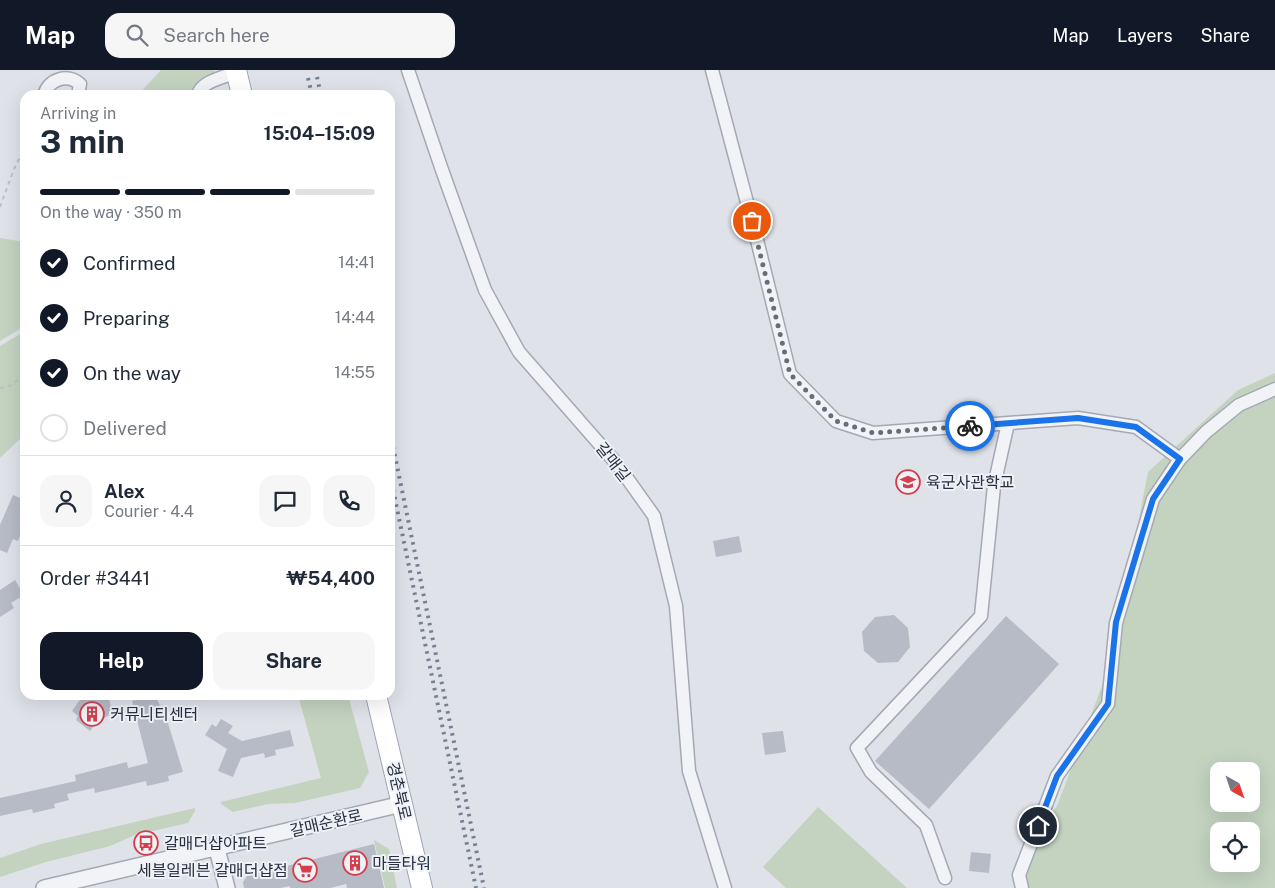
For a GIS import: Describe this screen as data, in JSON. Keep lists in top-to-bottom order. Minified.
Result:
{"streets":{"main road":["경춘북로"],"street":["갈매길","갈매순환로"]},"crossings":[["경춘북로","갈매순환로"]],"places":{"school or university":["육군사관학교"],"building":["커뮤니티센터","마들타워"],"bus stop":["갈매더샵아파트"],"supermarket":["세블일레븐 갈매더샵점"]},"north":"bottom right","page":{"header":"Map","search":"Search here","nav":["Map","Layers","Share"],"heading":["3 min","Arriving in","15:04–15:09"],"panel":["Alex","Courier · 4.4","Order #3441","₩54,400"],"bar":"On the way · 350 m","list":[["Confirmed","14:41"],["Preparing","14:44"],["On the way","14:55"],"Delivered"],"buttons":["Help","Share"]}}
